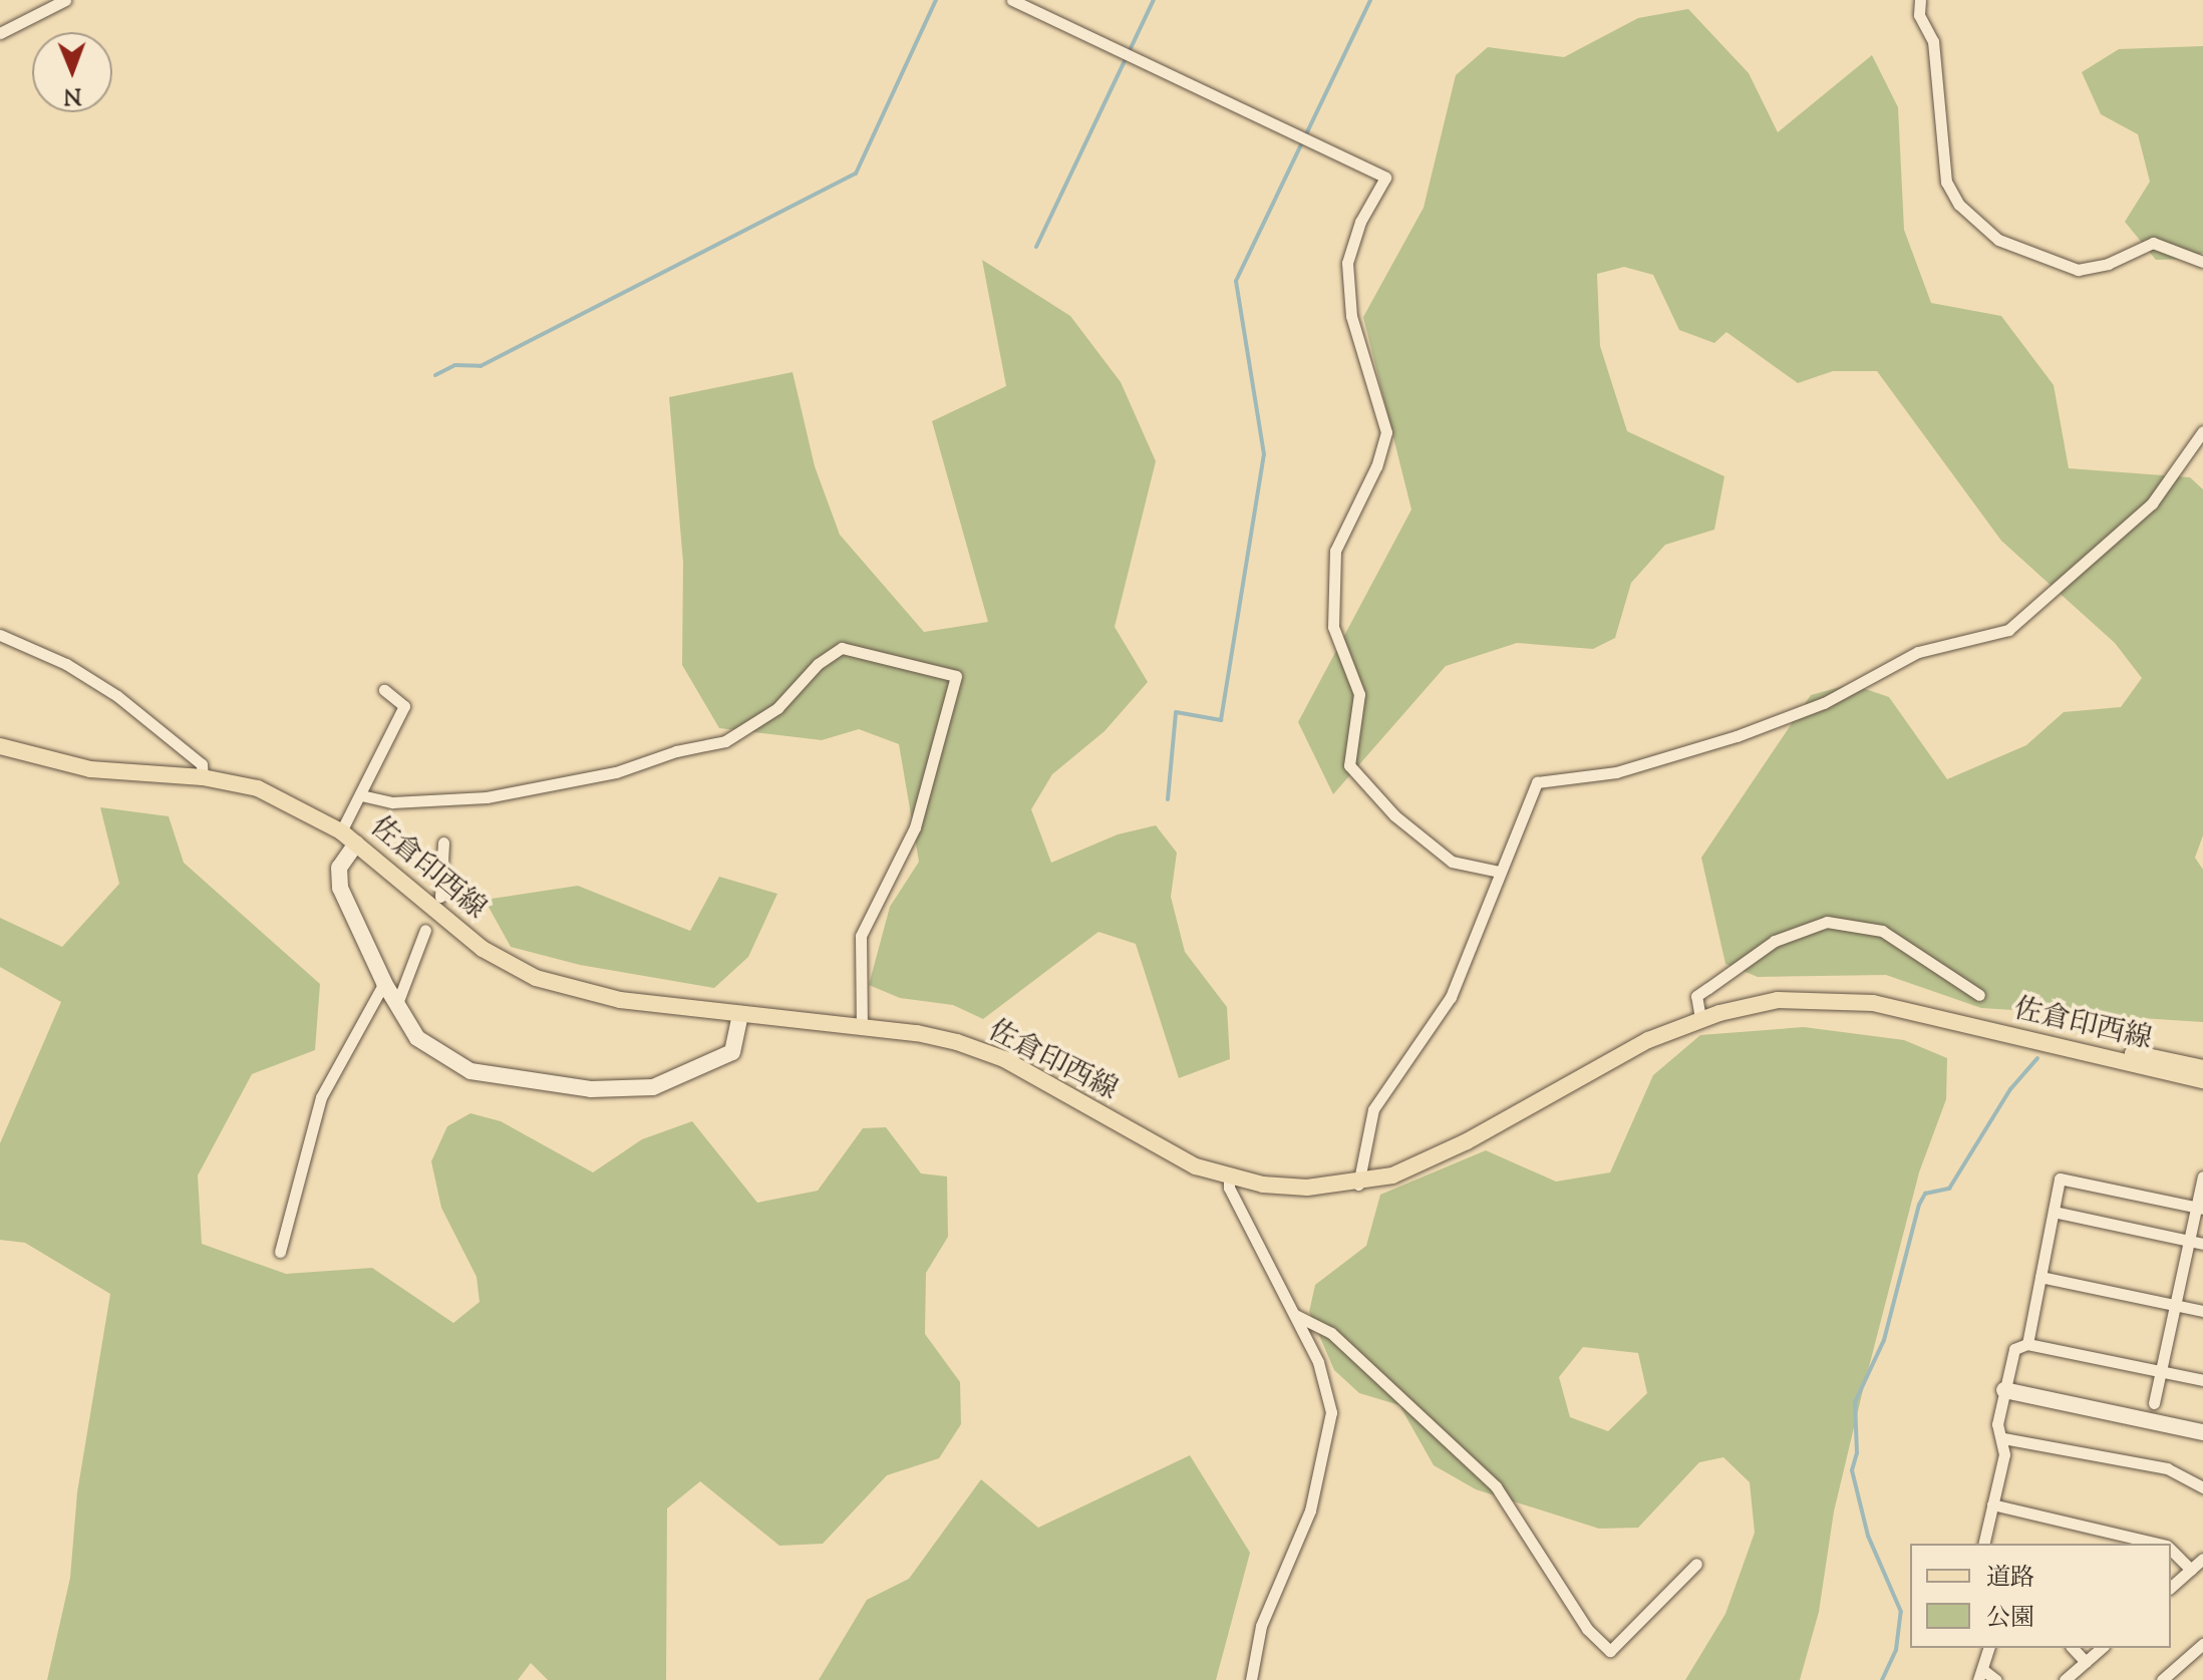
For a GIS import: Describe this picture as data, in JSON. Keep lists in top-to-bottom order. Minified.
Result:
{"streets":{"main road":["佐倉印西線"]},"legend":["道路","公園"],"north":"bottom"}
